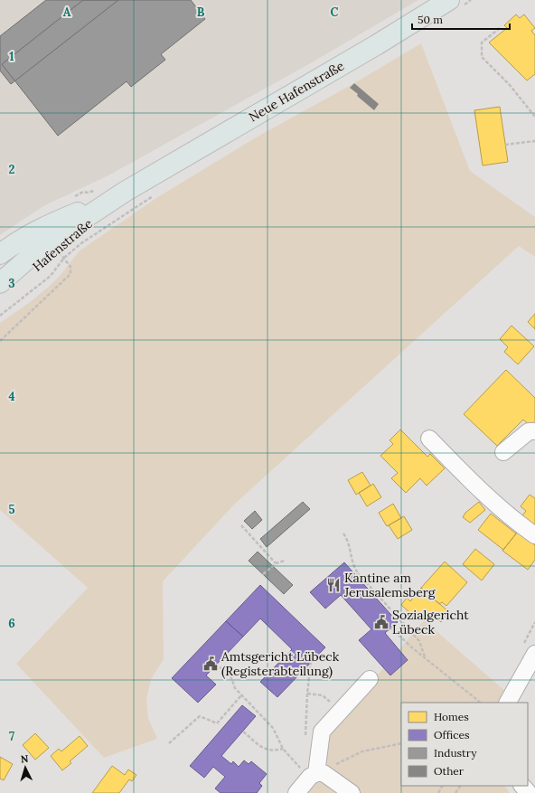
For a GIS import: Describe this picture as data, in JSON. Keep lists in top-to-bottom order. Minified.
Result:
{"streets":{"main road":["Neue Hafenstraße","Hafenstraße"]},"crossings":[["Neue Hafenstraße","Hafenstraße"]],"places":{"restaurant":["Kantine am Jerusalemsberg"],"public building":["Sozialgericht Lübeck","Amtsgericht Lübeck (Registerabteilung)"]},"legend":["Homes","Offices","Industry","Other"],"scale_bar":"50 m","north":"top","grid":{"columns":["A","B","C"],"rows":["1","2","3","4","5","6","7"]}}
